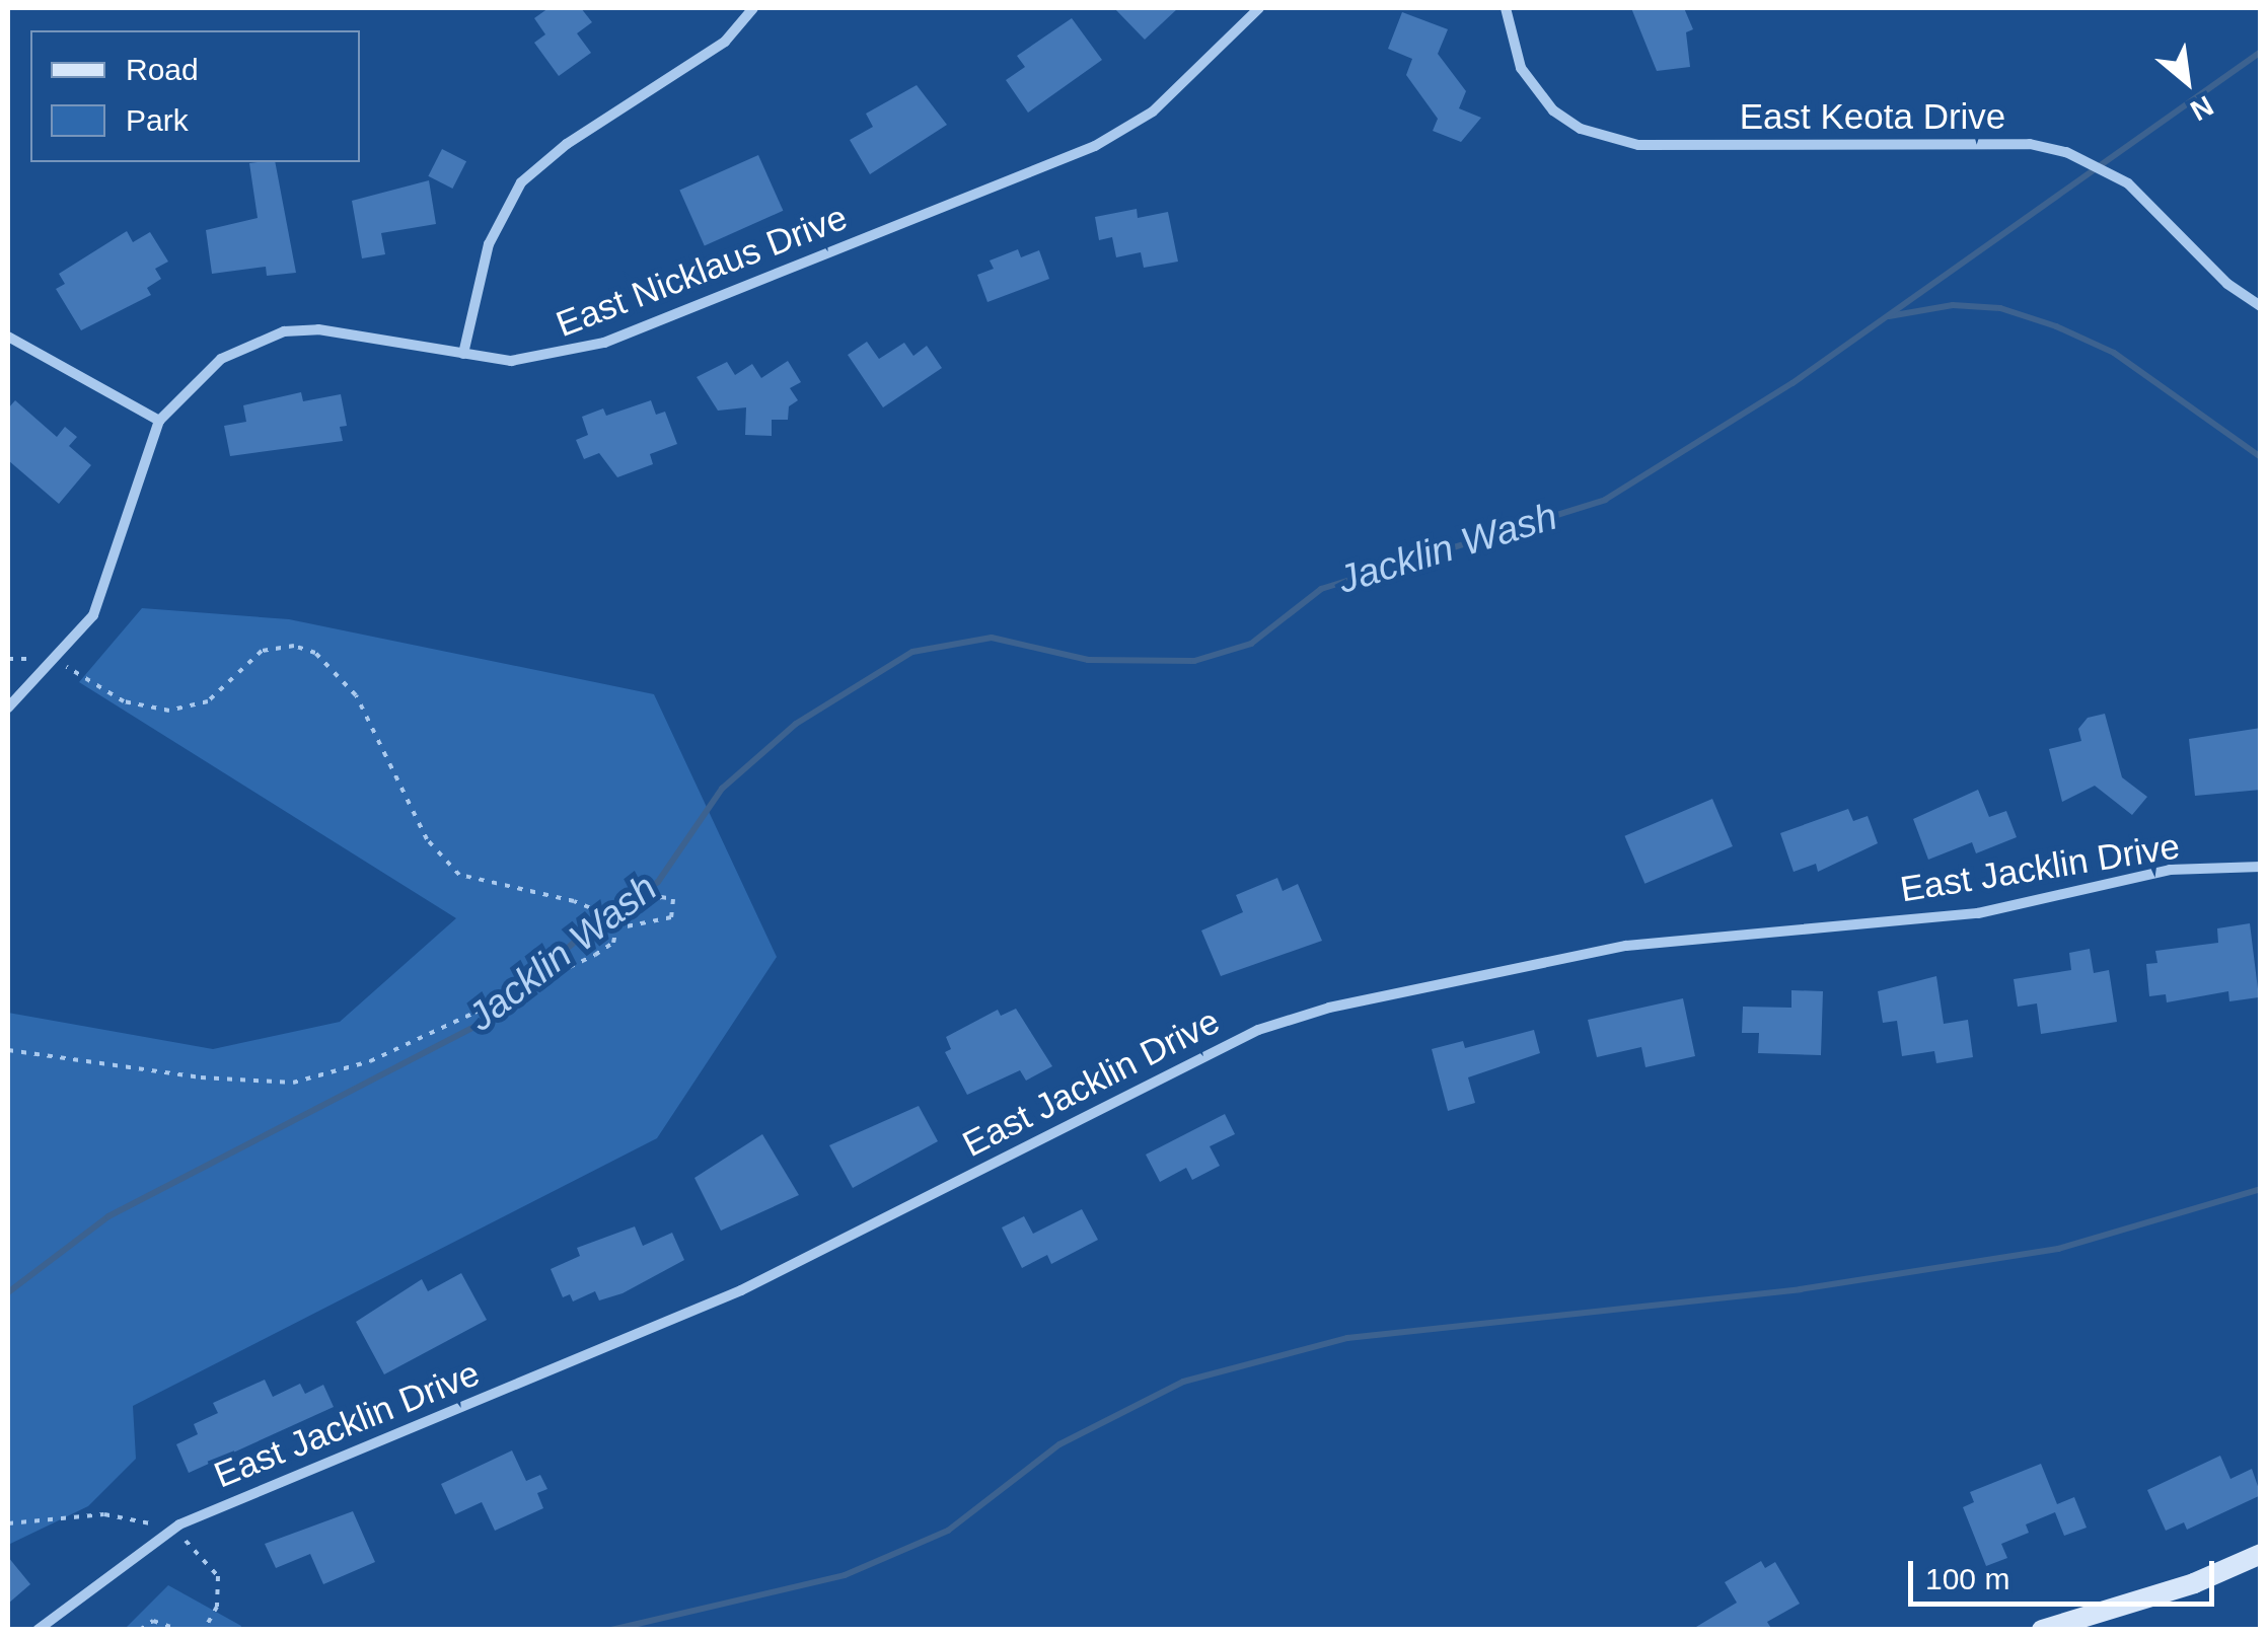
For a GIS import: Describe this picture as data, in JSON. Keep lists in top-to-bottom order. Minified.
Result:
{"streets":{"street":["East Keota Drive","East Nicklaus Drive","East Jacklin Drive"]},"water":["Jacklin Wash"],"legend":["Road","Park"],"scale_bar":"100 m","north":"bottom right"}
